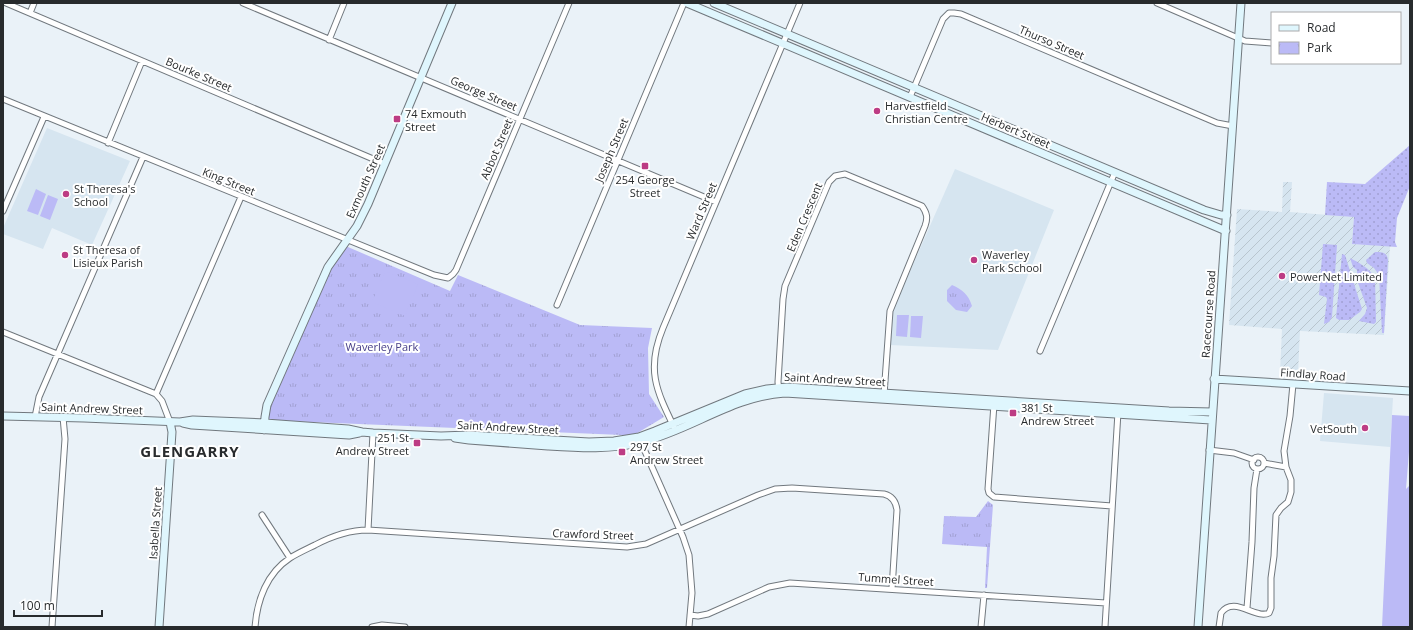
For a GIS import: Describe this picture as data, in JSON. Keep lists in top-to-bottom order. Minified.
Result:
{"streets":{"street":["Thurso Street","Bourke Street","George Street","Herbert Street","Abbot Street","Joseph Street","King Street","Exmouth Street","Ward Street","Eden Crescent","Racecourse Road","Findlay Road","Saint Andrew Street","Isabella Street","Crawford Street","Tummel Street"]},"crossings":[["Thurso Street","Herbert Street"],["Thurso Street","Racecourse Road"],["Bourke Street","Exmouth Street"],["George Street","Abbot Street"],["George Street","Joseph Street"],["George Street","Exmouth Street"],["George Street","Ward Street"],["Herbert Street","Joseph Street"],["Herbert Street","Ward Street"],["Herbert Street","Racecourse Road"],["Abbot Street","King Street"],["King Street","Exmouth Street"],["Exmouth Street","Saint Andrew Street"],["Ward Street","Saint Andrew Street"],["Eden Crescent","Saint Andrew Street"],["Racecourse Road","Findlay Road"],["Racecourse Road","Saint Andrew Street"],["Saint Andrew Street","Isabella Street"],["Crawford Street","Tummel Street"]],"districts":["GLENGARRY"],"parks":["Waverley Park"],"places":{"other":["Harvestfield Christian Centre","St Theresa's School","St Theresa of Lisieux Parish","Waverley Park School","PowerNet Limited","VetSouth"],"transit":["74 Exmouth Street","254 George Street","381 St Andrew Street","251 St Andrew Street","297 St Andrew Street"]},"legend":["Road","Park"],"scale_bar":"100 m"}
